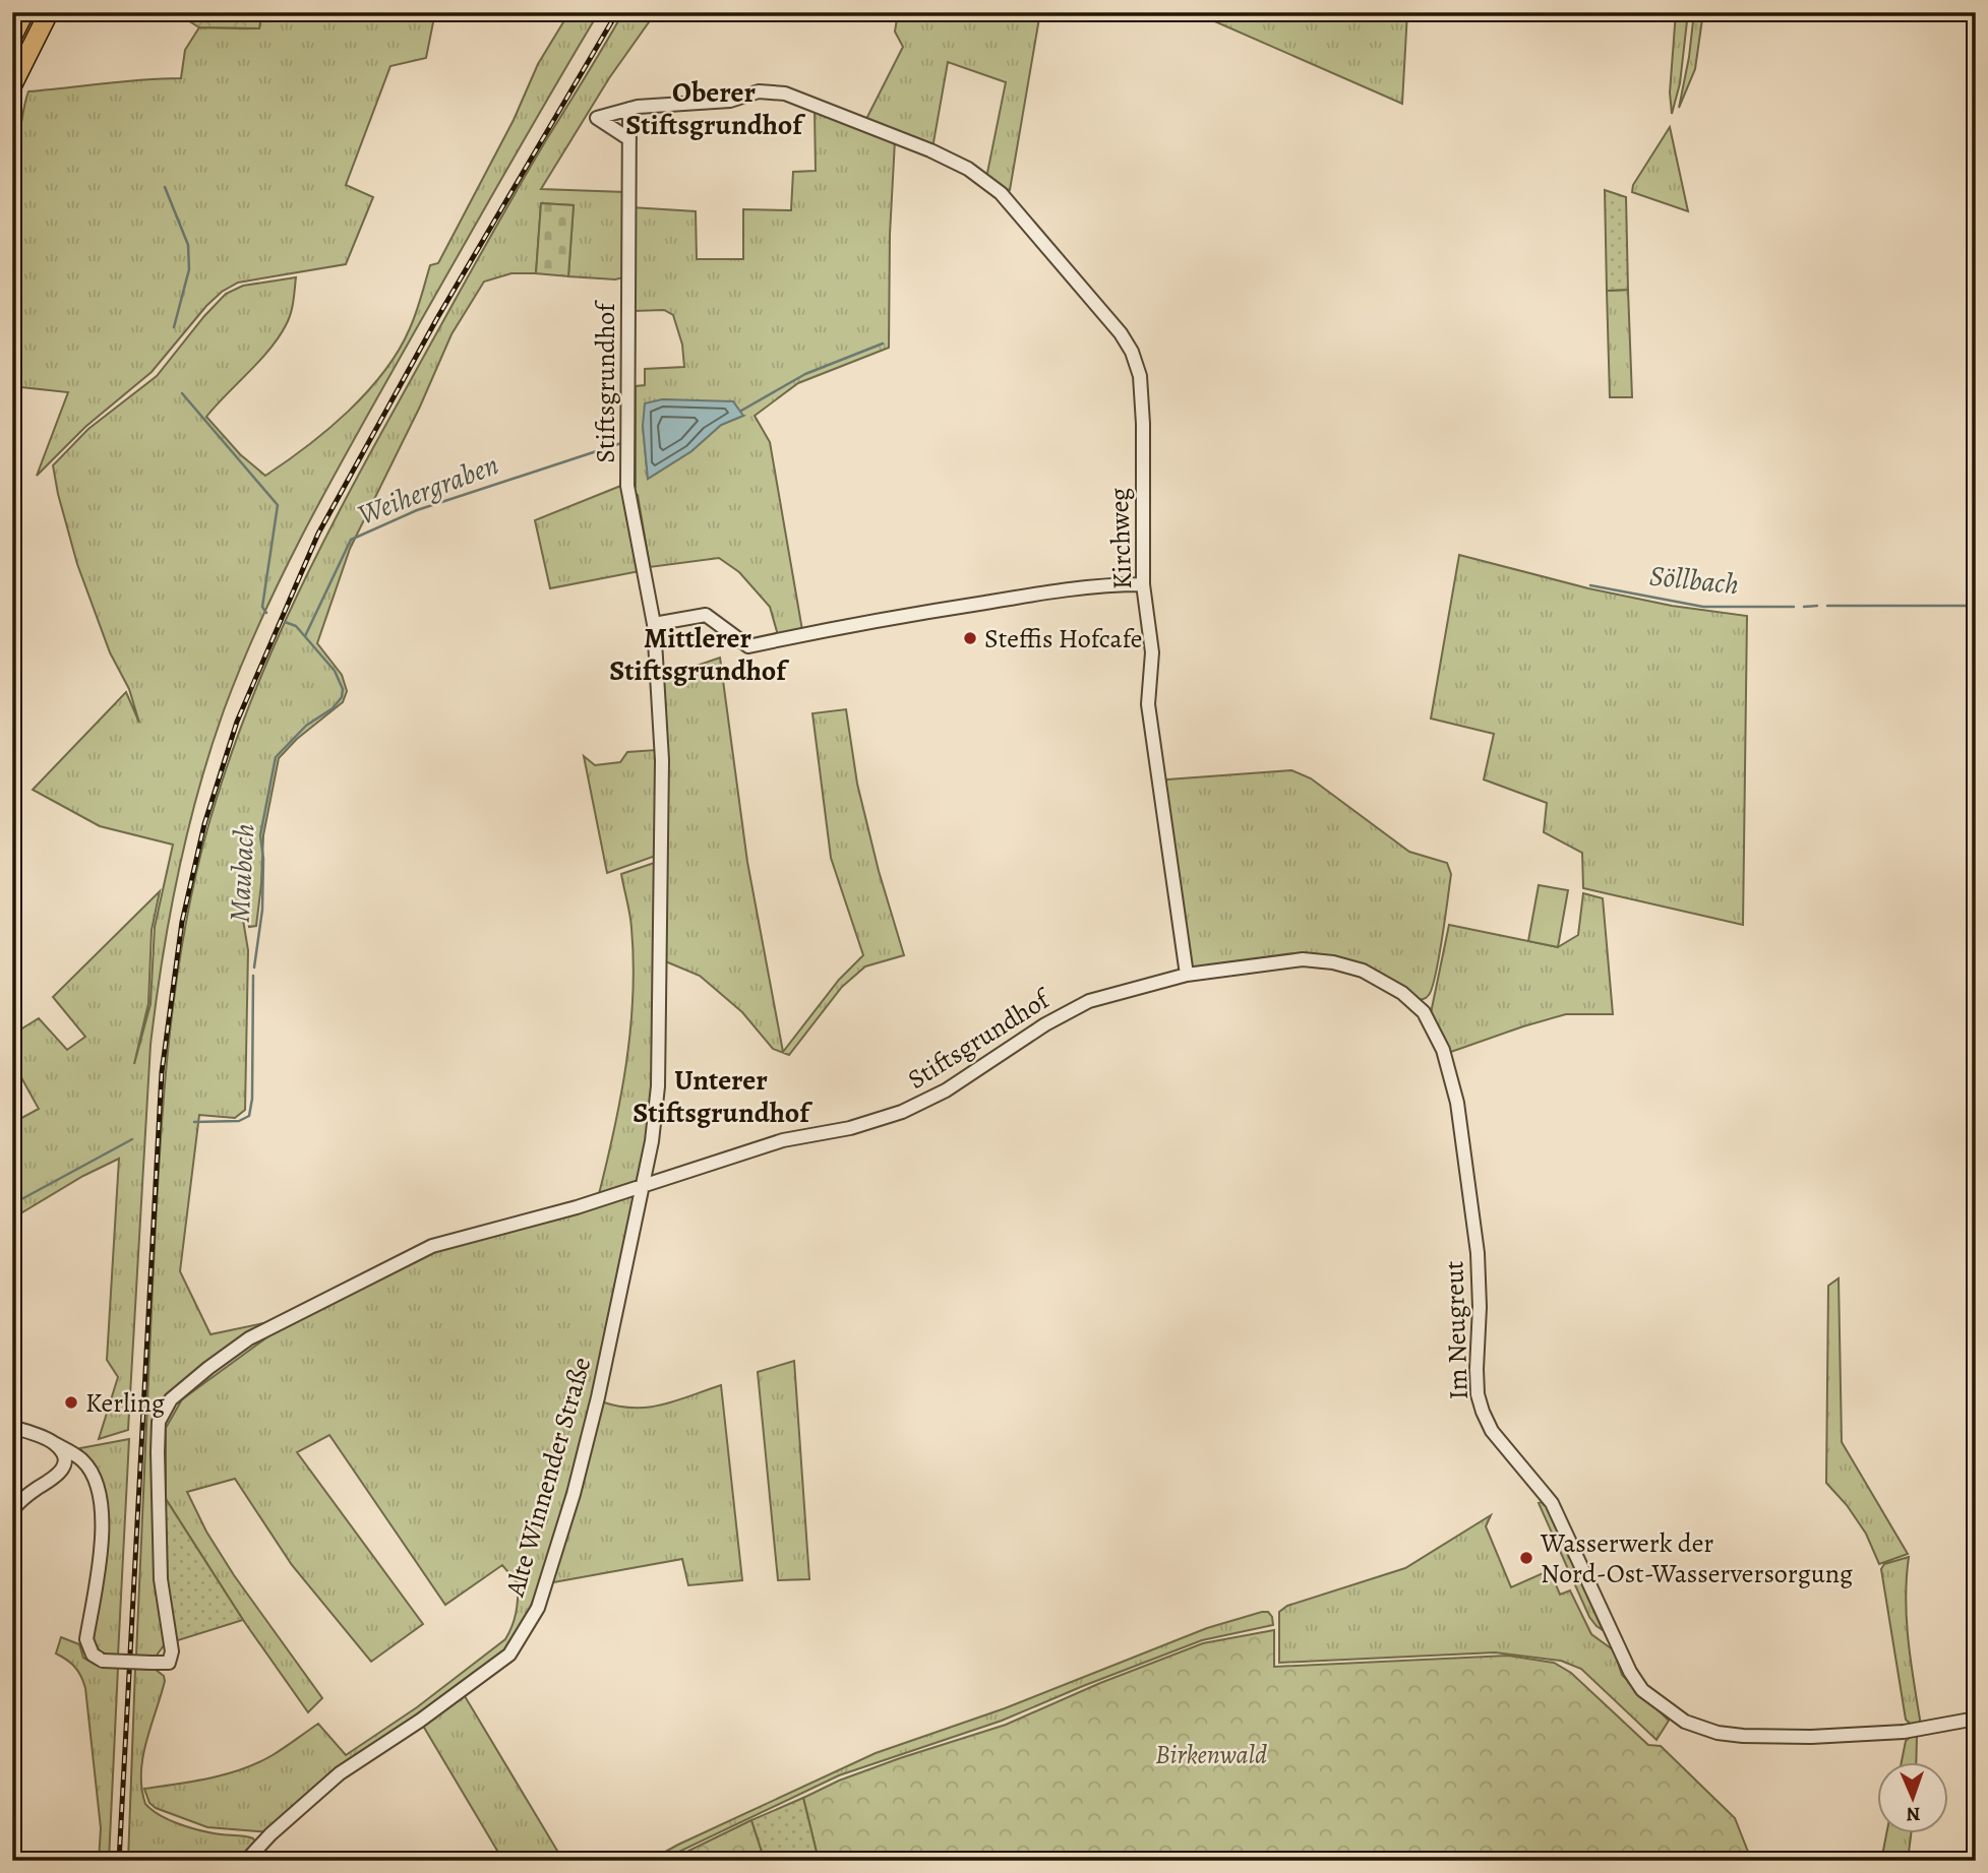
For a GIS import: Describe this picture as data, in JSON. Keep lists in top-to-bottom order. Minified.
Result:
{"streets":{"street":["Stiftsgrundhof","Kirchweg","Im Neugreut","Alte Winnender Straße"]},"crossings":[["Stiftsgrundhof","Kirchweg"],["Stiftsgrundhof","Im Neugreut"],["Stiftsgrundhof","Alte Winnender Straße"]],"districts":["Oberer Stiftsgrundhof","Mittlerer Stiftsgrundhof","Unterer Stiftsgrundhof"],"water":["Weihergraben","Söllbach","Maubach"],"parks":["Birkenwald"],"places":["Steffis Hofcafe","Kerling","Wasserwerk der Nord-Ost-Wasserversorgung"],"north":"bottom"}
